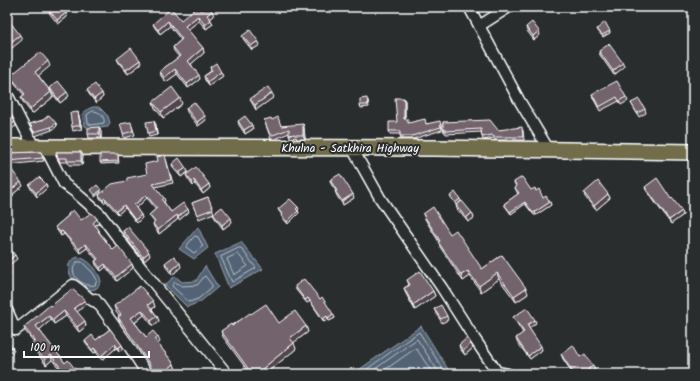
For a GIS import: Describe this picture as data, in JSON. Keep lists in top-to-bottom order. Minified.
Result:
{"streets":{"highway":["Khulna - Satkhira Highway"]},"scale_bar":"100 m"}
